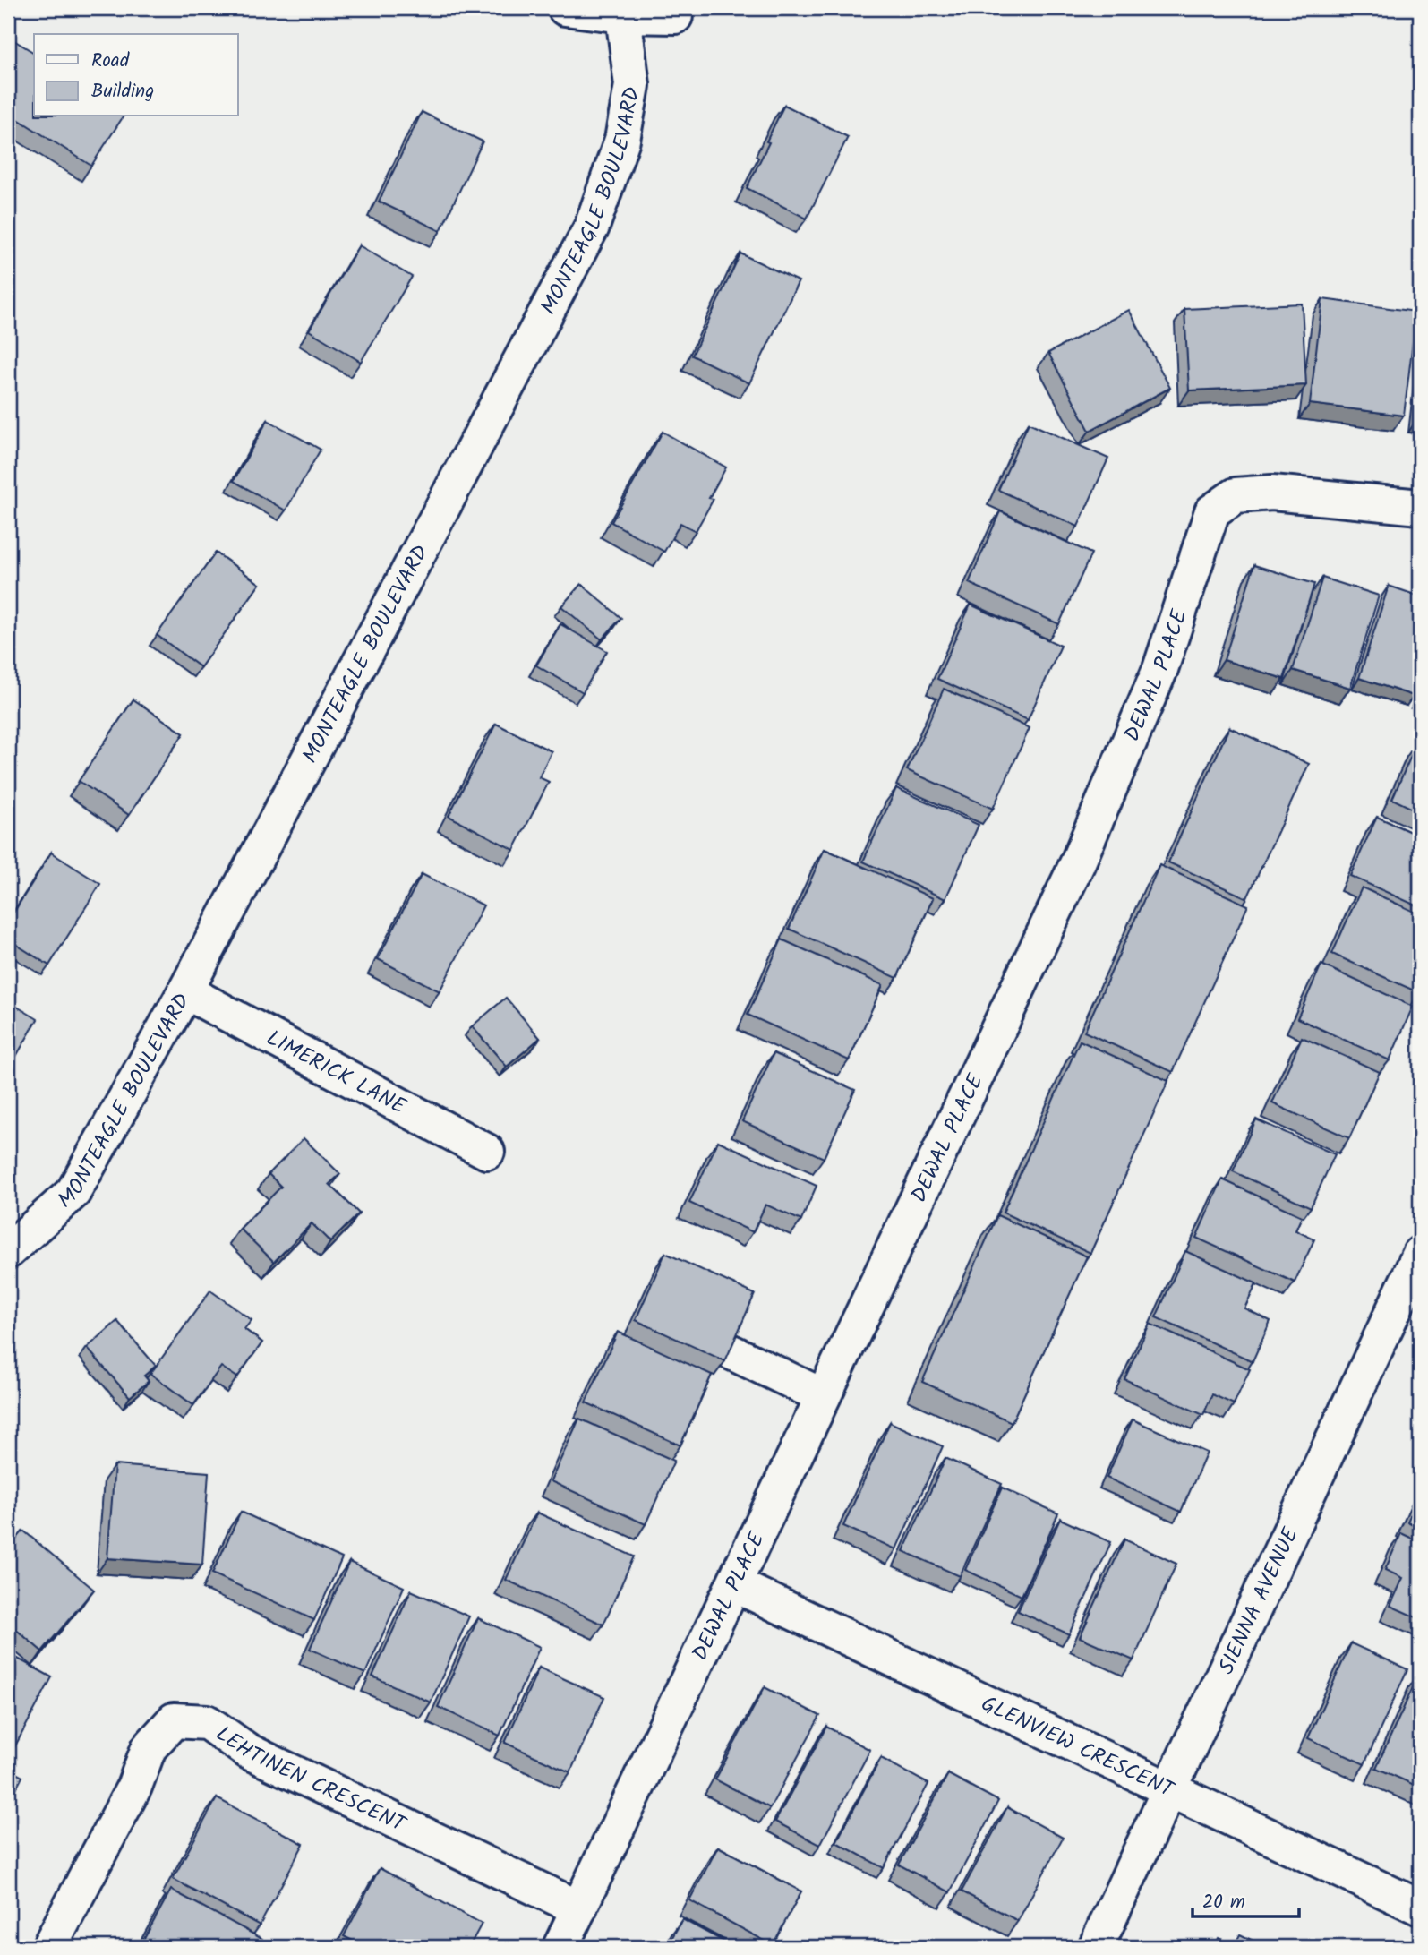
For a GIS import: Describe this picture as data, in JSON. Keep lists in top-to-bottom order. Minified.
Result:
{"streets":{"street":["MONTEAGLE BOULEVARD","DEWAL PLACE","LIMERICK LANE","SIENNA AVENUE","GLENVIEW CRESCENT","LEHTINEN CRESCENT"]},"crossings":[["MONTEAGLE BOULEVARD","LIMERICK LANE"],["DEWAL PLACE","GLENVIEW CRESCENT"],["DEWAL PLACE","LEHTINEN CRESCENT"],["SIENNA AVENUE","GLENVIEW CRESCENT"]],"legend":["Road","Building"],"scale_bar":"20 m"}
